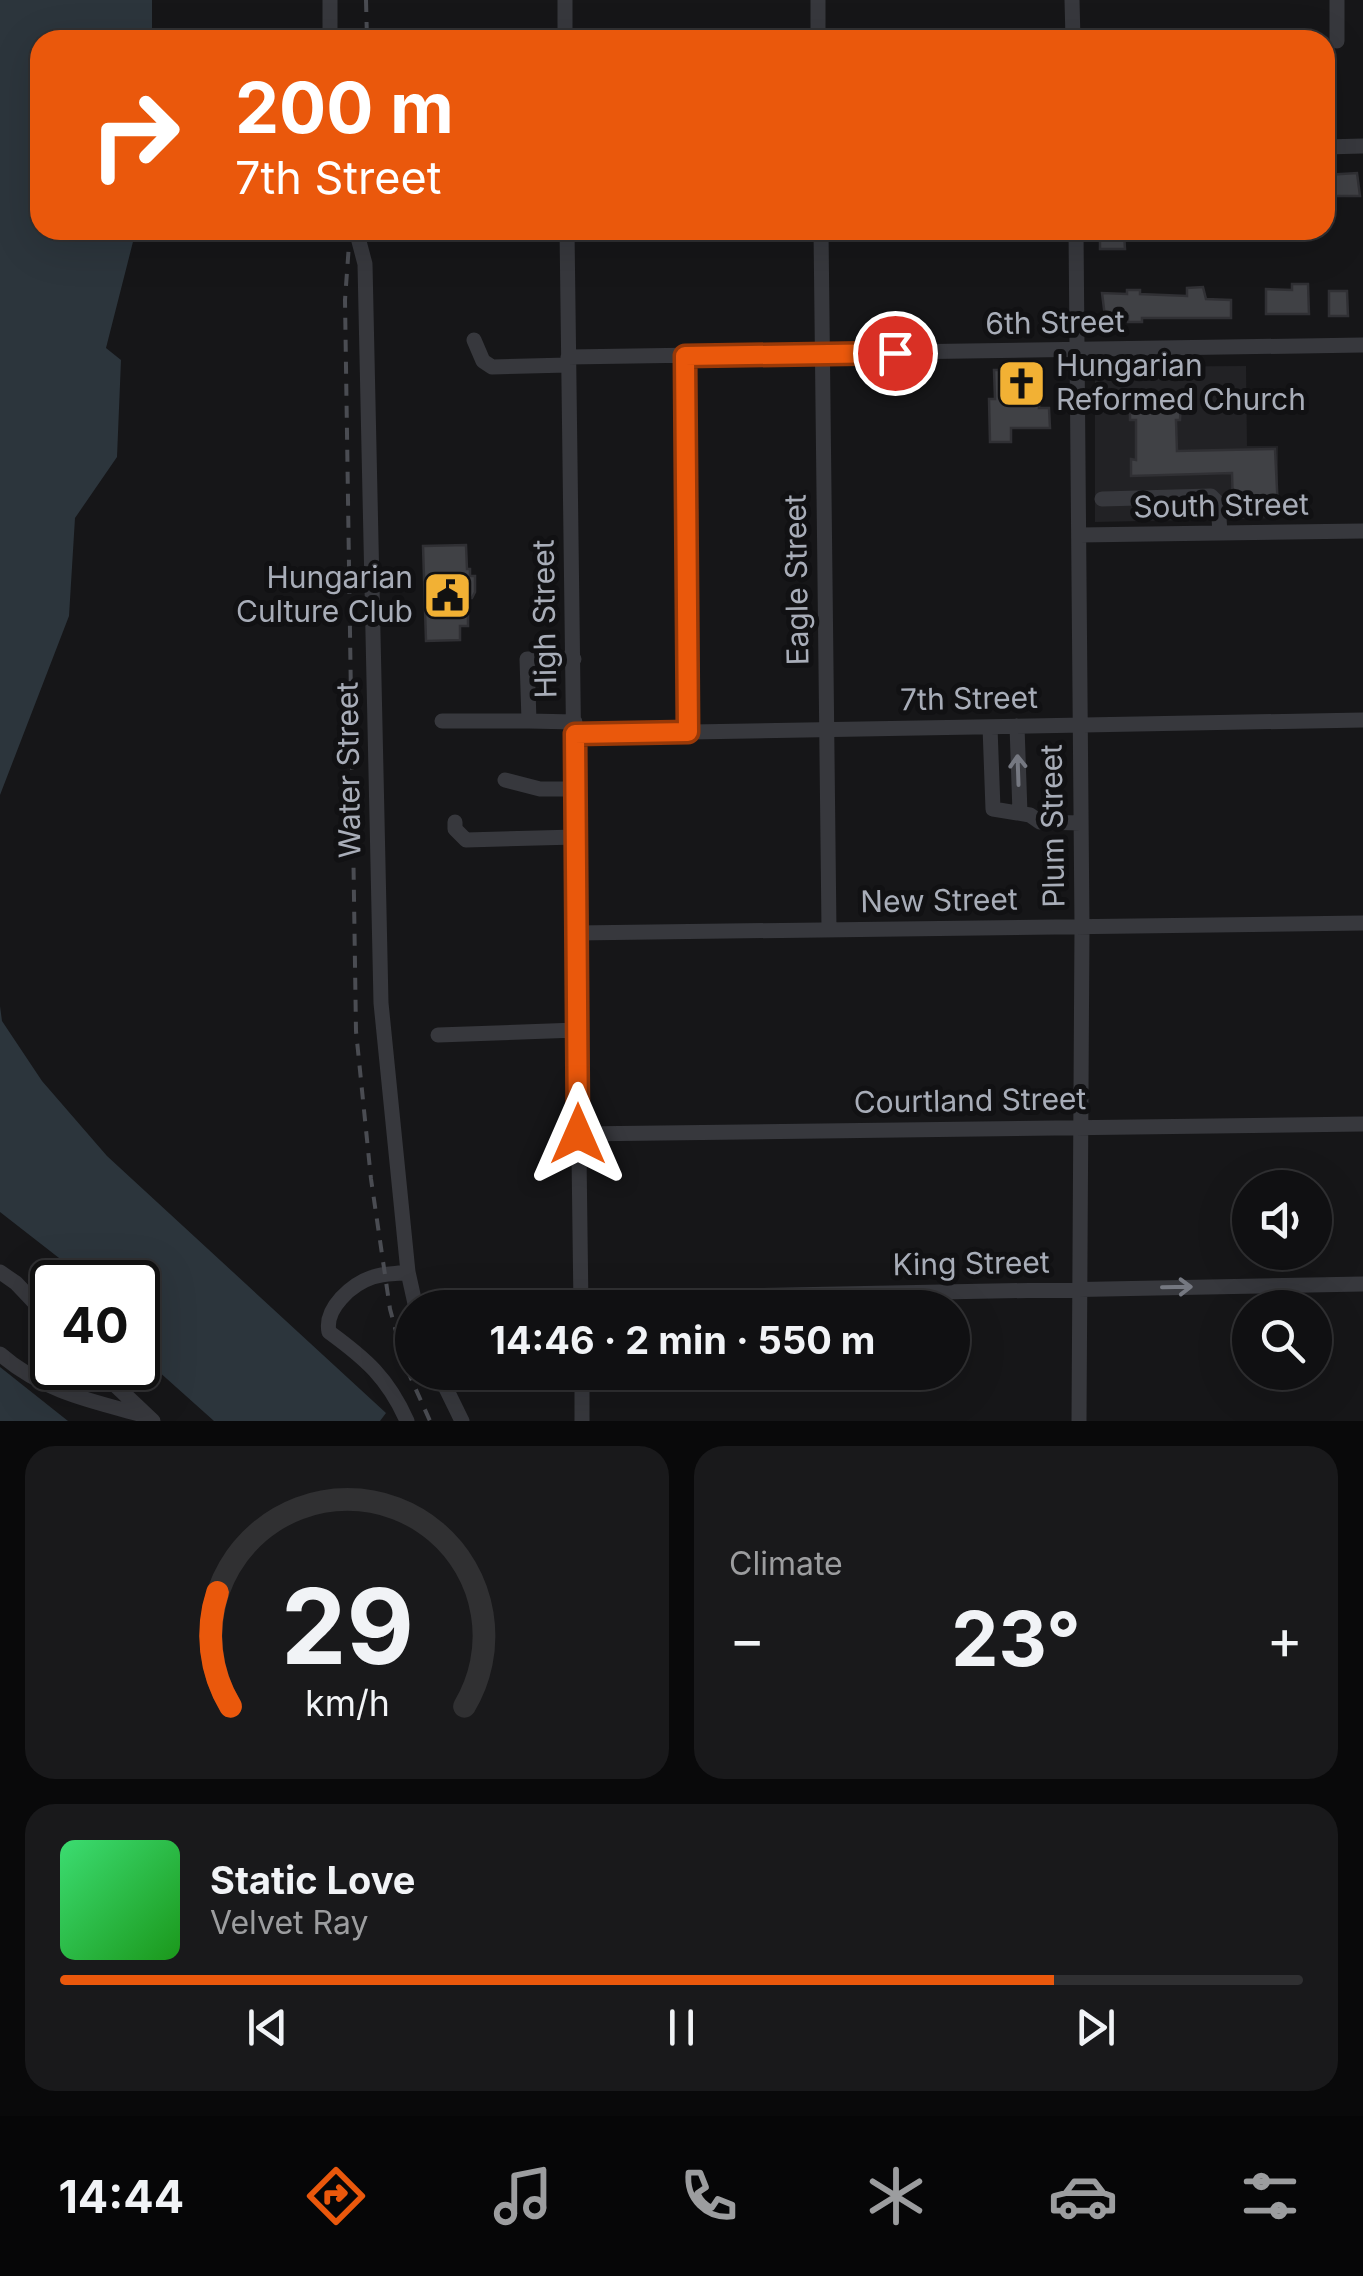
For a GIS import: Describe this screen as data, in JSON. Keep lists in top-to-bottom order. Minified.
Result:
{"streets":{"street":["6th Street","South Street","Eagle Street","High Street","7th Street","Water Street","Plum Street","New Street","Courtland Street","King Street"]},"crossings":[["6th Street","Eagle Street"],["6th Street","High Street"],["6th Street","Plum Street"],["South Street","Plum Street"],["Eagle Street","7th Street"],["Eagle Street","New Street"],["High Street","7th Street"],["High Street","New Street"],["High Street","Courtland Street"],["7th Street","Plum Street"],["Plum Street","New Street"],["Plum Street","Courtland Street"],["Plum Street","King Street"]],"one_way":["King Street"],"places":{"church":["Hungarian Reformed Church"],"public building":["Hungarian Culture Club"]},"page":{"turn":["200 m","7th Street"],"limit":"40","trip":"14:46 · 2 min · 550 m","tile":"Climate","heat":["−","23°","+"],"song":["Static Love","Velvet Ray"],"tabs":"14:44","gauge":["29","km/h"]}}
